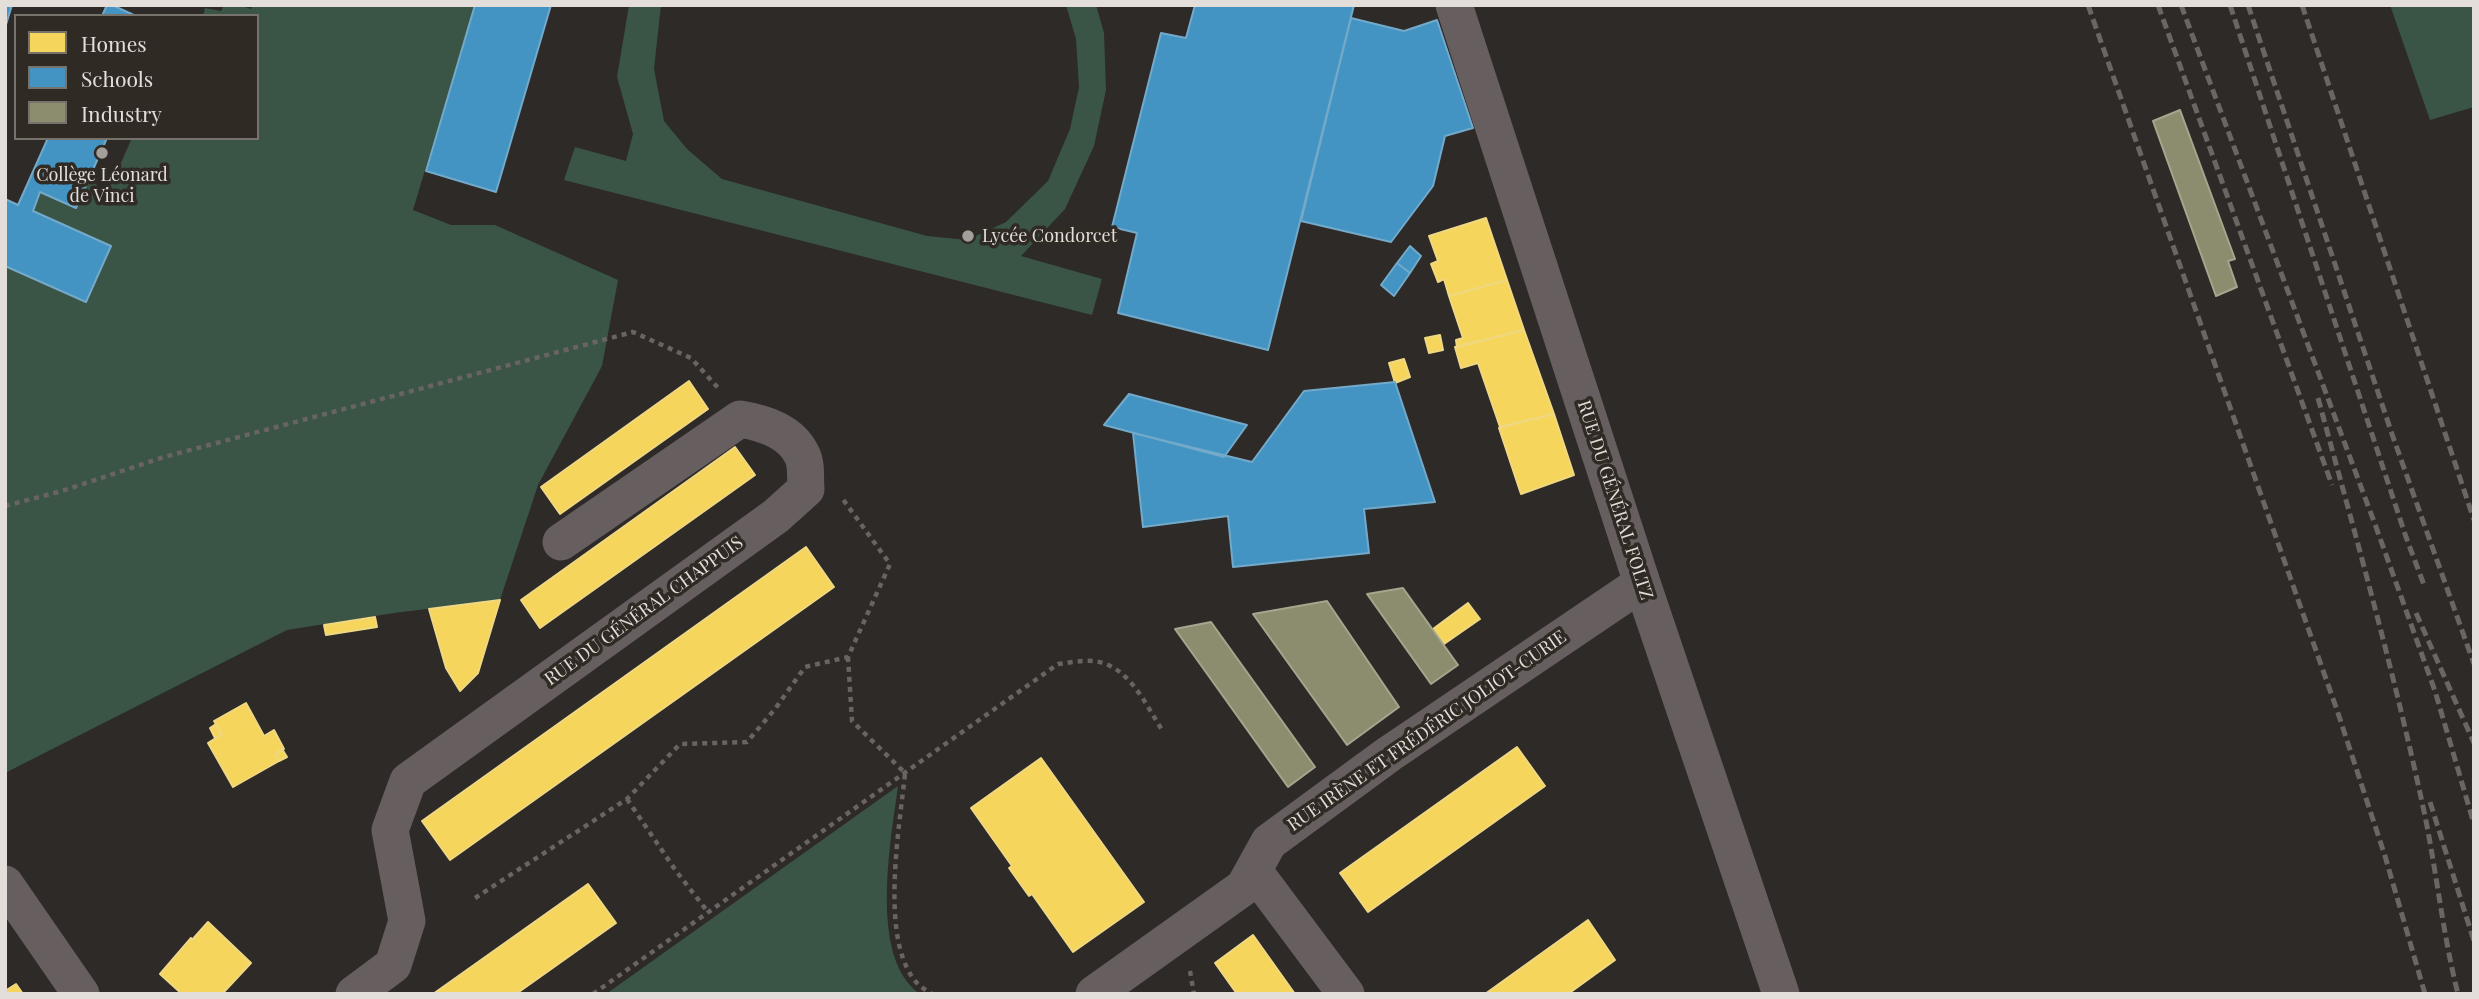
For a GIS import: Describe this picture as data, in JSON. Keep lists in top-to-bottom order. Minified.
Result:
{"streets":{"street":["RUE DU GÉNÉRAL FOLTZ","RUE DU GÉNÉRAL CHAPPUIS","RUE IRÈNE ET FRÉDÉRIC JOLIOT-CURIE"]},"crossings":[["RUE DU GÉNÉRAL FOLTZ","RUE IRÈNE ET FRÉDÉRIC JOLIOT-CURIE"]],"places":["Collège Léonard de Vinci","Lycée Condorcet"],"legend":["Homes","Schools","Industry"]}
